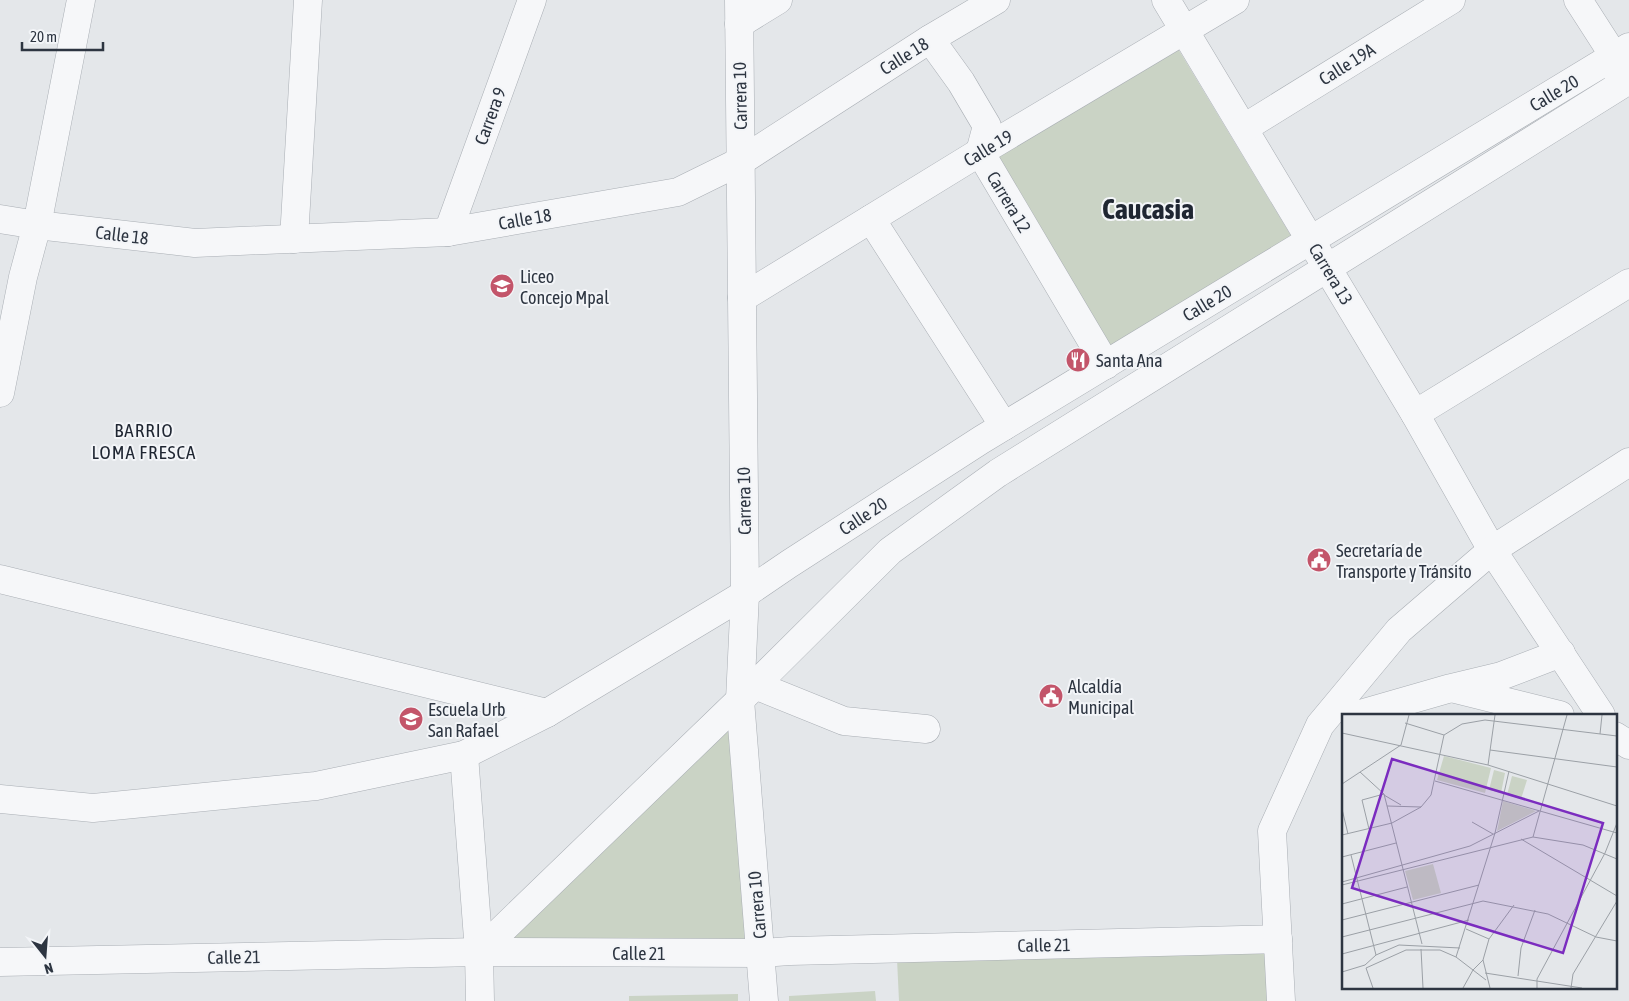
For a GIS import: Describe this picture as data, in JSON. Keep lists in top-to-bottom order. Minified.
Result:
{"streets":{"street":["Calle 18","Calle 19A","Calle 20","Carrera 10","Carrera 9","Calle 19","Carrera 12","Carrera 13","Calle 21"]},"crossings":[["Calle 18","Carrera 10"],["Calle 18","Carrera 9"],["Calle 18","Carrera 12"],["Calle 19A","Carrera 13"],["Calle 20","Carrera 10"],["Calle 20","Carrera 12"],["Calle 20","Carrera 13"],["Calle 20","Calle 21"],["Carrera 10","Calle 19"],["Carrera 10","Calle 21"],["Calle 19","Carrera 12"],["Calle 19","Carrera 13"]],"districts":["Caucasia","BARRIO LOMA FRESCA"],"places":{"school or university":["Liceo Concejo Mpal","Escuela Urb San Rafael"],"restaurant":["Santa Ana"],"public building":["Secretaría de Transporte y Tránsito","Alcaldía Municipal"]},"scale_bar":"20 m","north":"bottom"}
